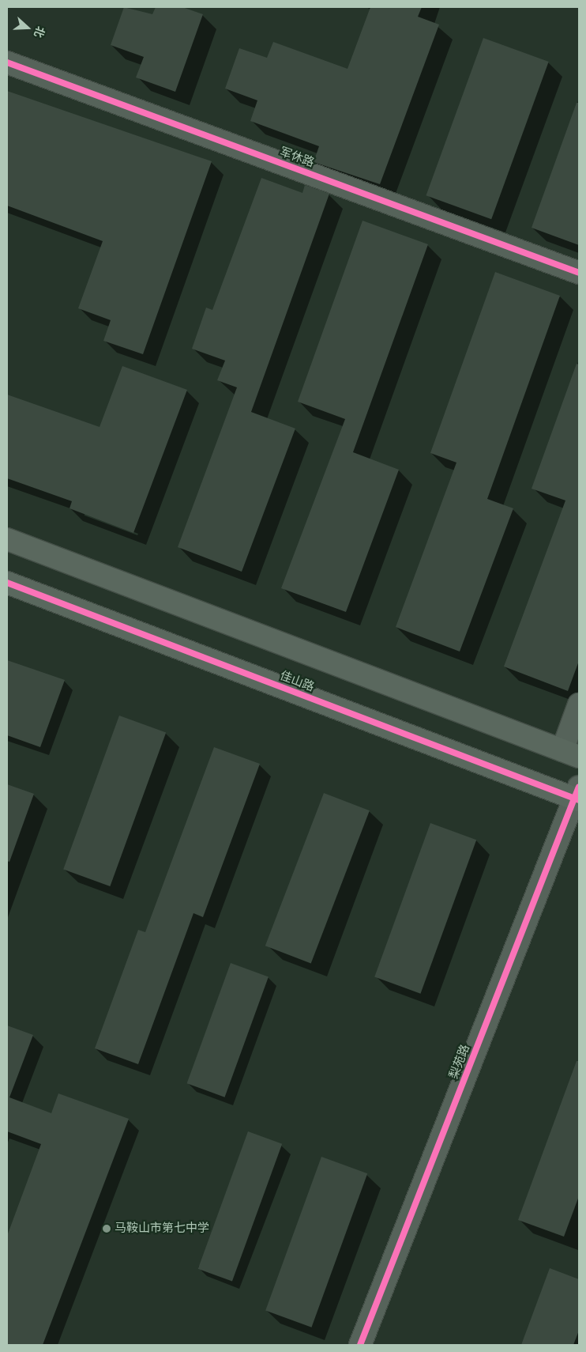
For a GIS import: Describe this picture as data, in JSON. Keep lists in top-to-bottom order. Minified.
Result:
{"streets":{"street":["军休路","佳山路","梨苑路"]},"crossings":[["佳山路","梨苑路"]],"places":["马鞍山市第七中学"],"north":"right"}
